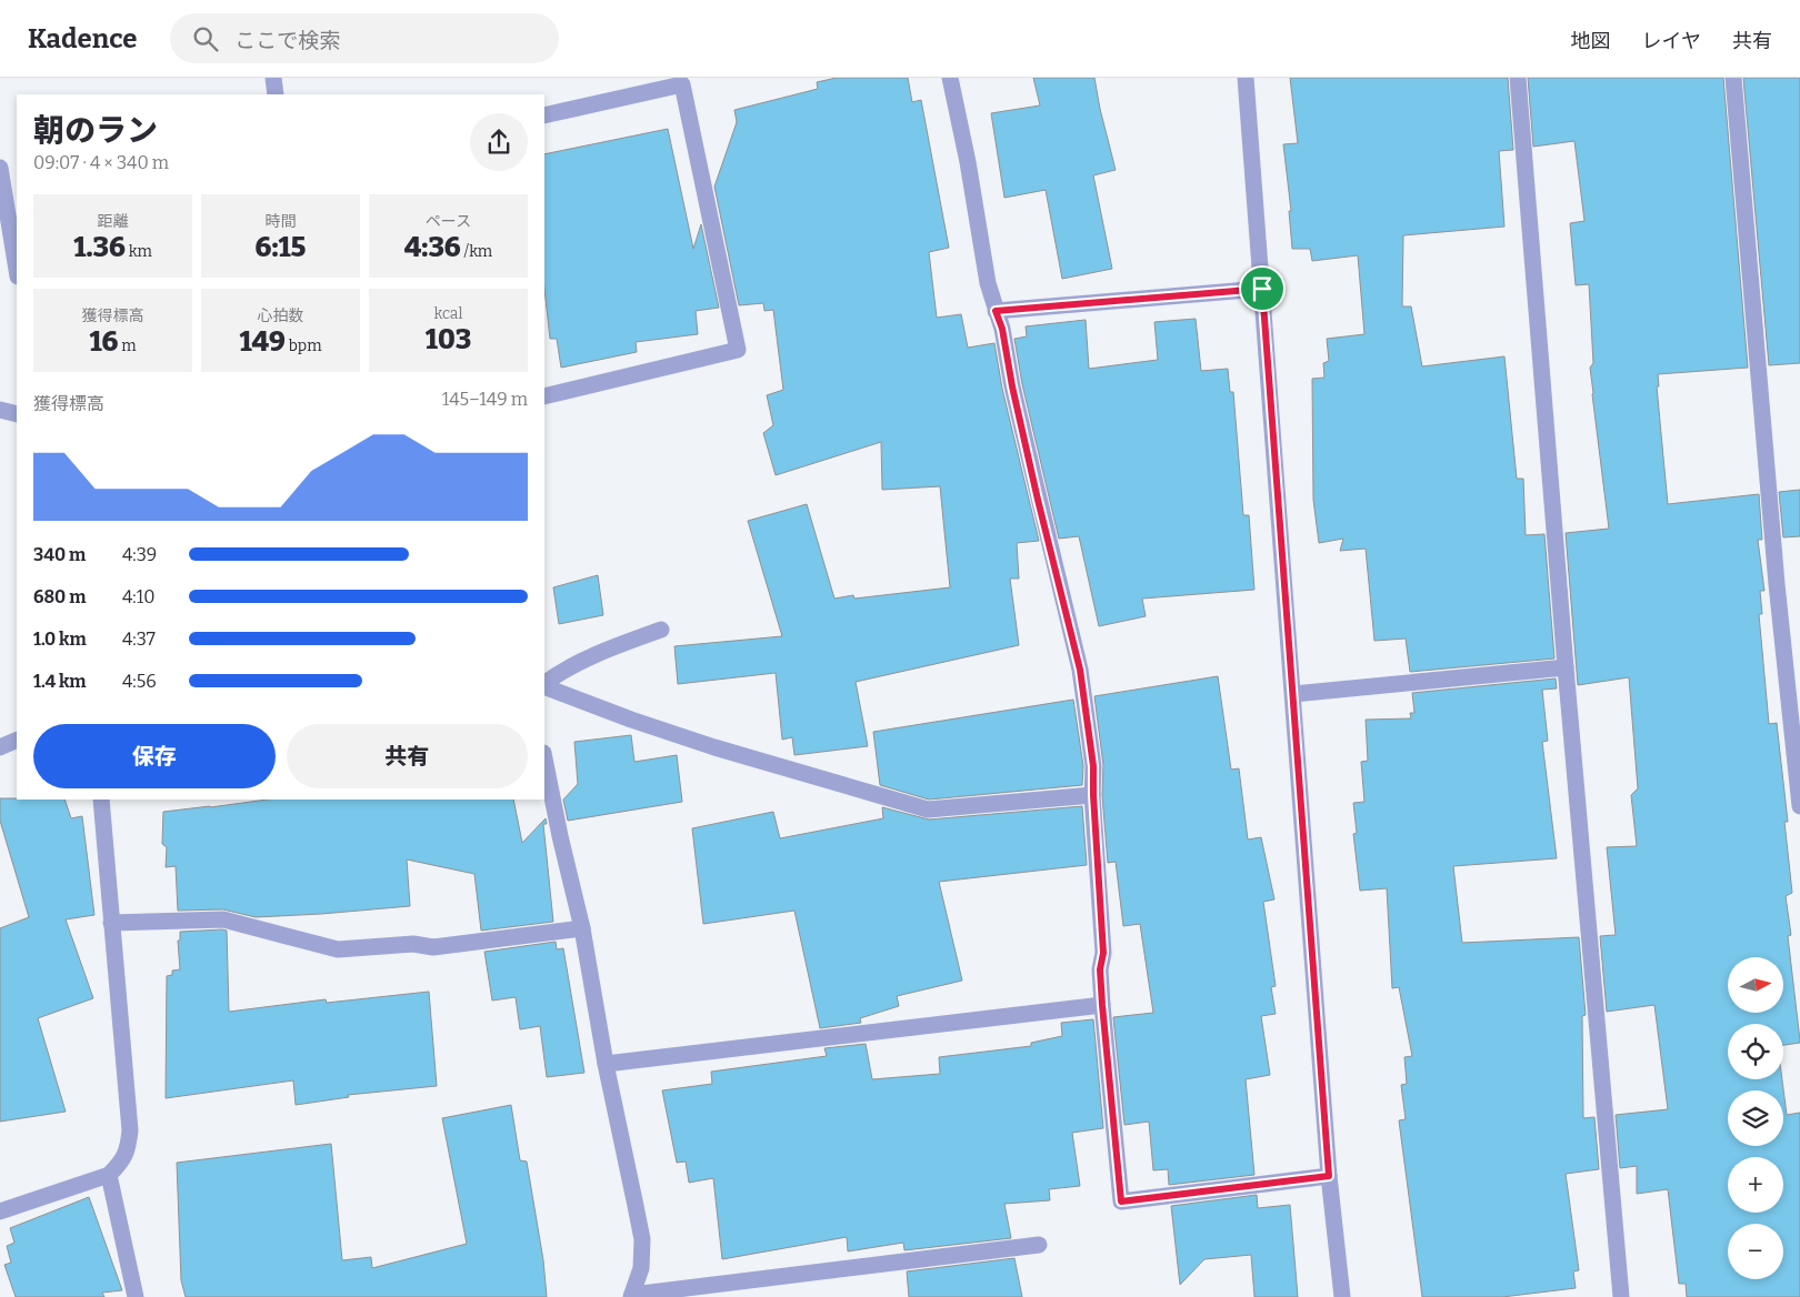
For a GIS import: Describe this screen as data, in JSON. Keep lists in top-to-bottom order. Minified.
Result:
{"north":"right","page":{"header":"Kadence","search":"ここで検索","nav":["地図","レイヤ","共有"],"heading":["朝のラン","09:07 · 4 × 340 m"],"stats":[["距離","1.36 km"],["時間","6:15"],["ペース","4:36 /km"],["獲得標高","16 m"],["心拍数","149 bpm"],["kcal","103"]],"chart":["獲得標高","145–149 m"],"list":[{"name":"340 m","note":"4:39"},{"name":"680 m","note":"4:10"},{"name":"1.0 km","note":"4:37"},{"name":"1.4 km","note":"4:56"}],"buttons":["保存","共有"],"map_buttons":["+","−"]}}
